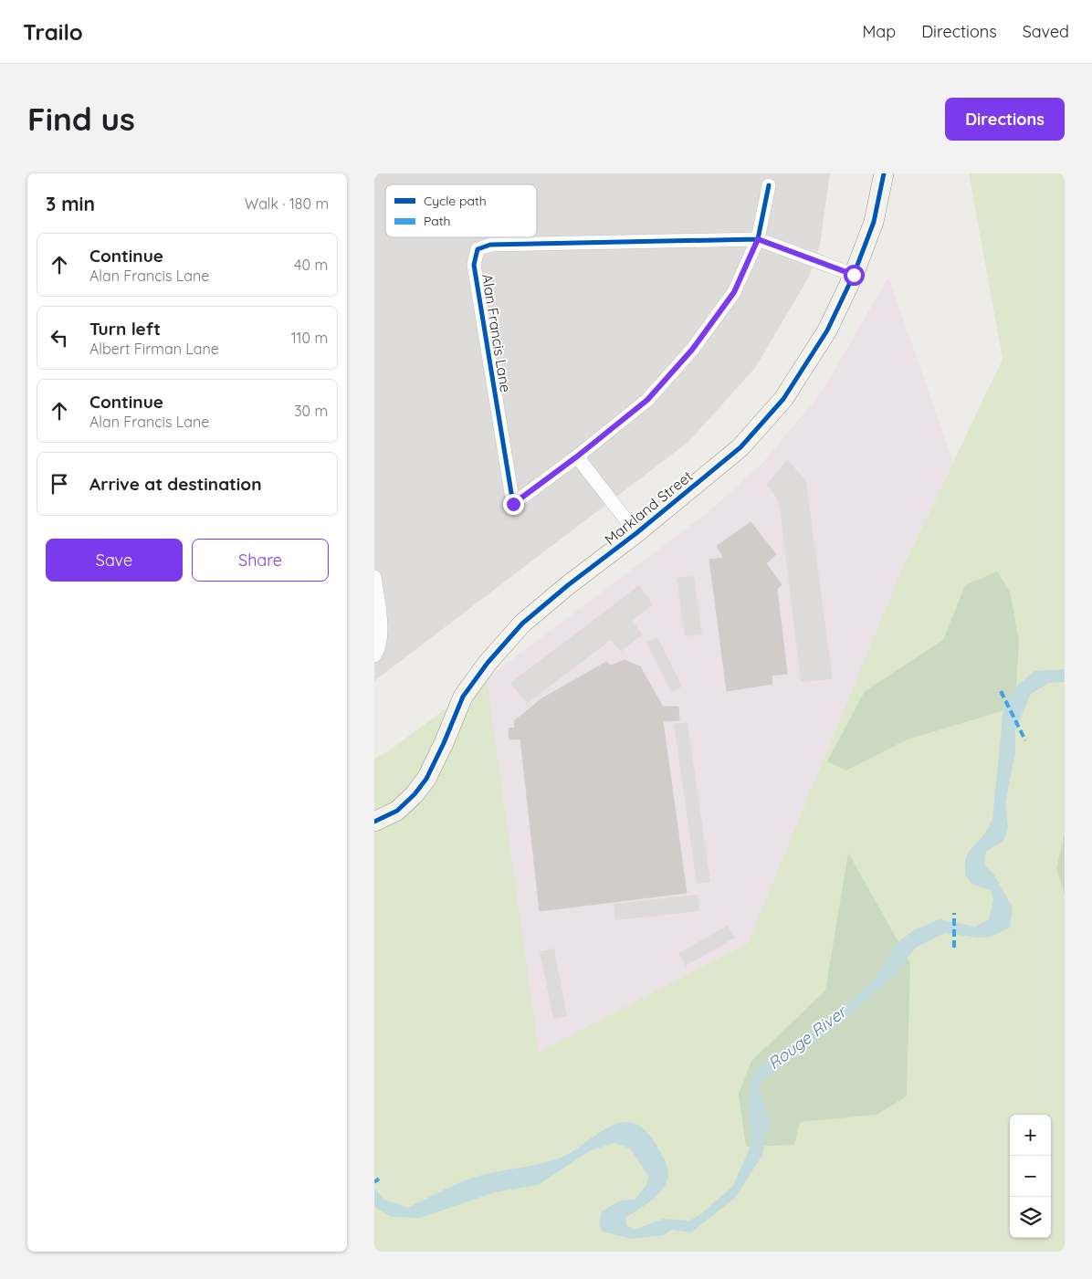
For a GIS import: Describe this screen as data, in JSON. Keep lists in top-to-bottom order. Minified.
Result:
{"streets":{"street":["Alan Francis Lane","Markland Street"]},"crossings":[["Alan Francis Lane","Markland Street"]],"water":["Rouge River"],"legend":["Cycle path","Path"],"page":{"header":"Trailo","nav":["Map","Directions","Saved"],"buttons":["Directions",["Save","Share"]],"title":"Find us","heading":["3 min","Walk · 180 m"],"list":[["Continue","Alan Francis Lane","40 m"],["Turn left","Albert Firman Lane","110 m"],["Continue","Alan Francis Lane","30 m"],"Arrive at destination"],"map_buttons":["+","−"]}}
